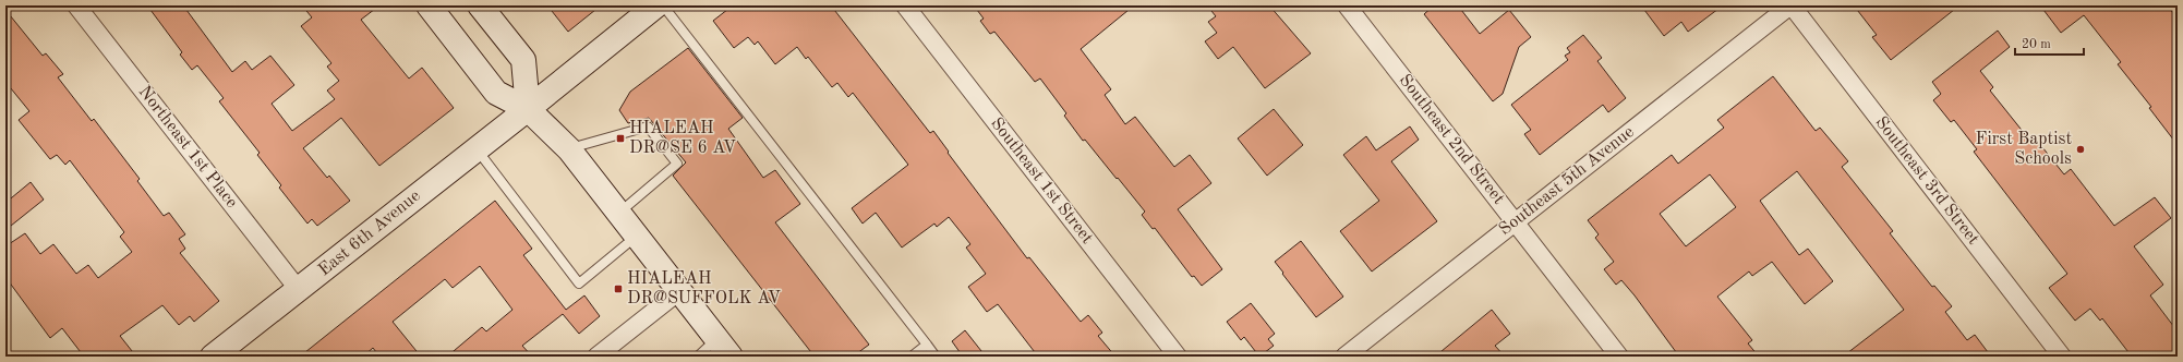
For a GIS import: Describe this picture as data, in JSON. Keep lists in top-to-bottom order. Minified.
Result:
{"streets":{"main road":["East 6th Avenue"],"street":["Southeast 2nd Street","Northeast 1st Place","Southeast 1st Street","Southeast 5th Avenue","Southeast 3rd Street"]},"crossings":[["Southeast 2nd Street","Southeast 5th Avenue"],["Northeast 1st Place","East 6th Avenue"],["Southeast 5th Avenue","Southeast 3rd Street"]],"places":{"transit":["HIALEAH DR@SE 6 AV","HIALEAH DR@SUFFOLK AV"],"other":["First Baptist Schools"]},"scale_bar":"20 m"}
